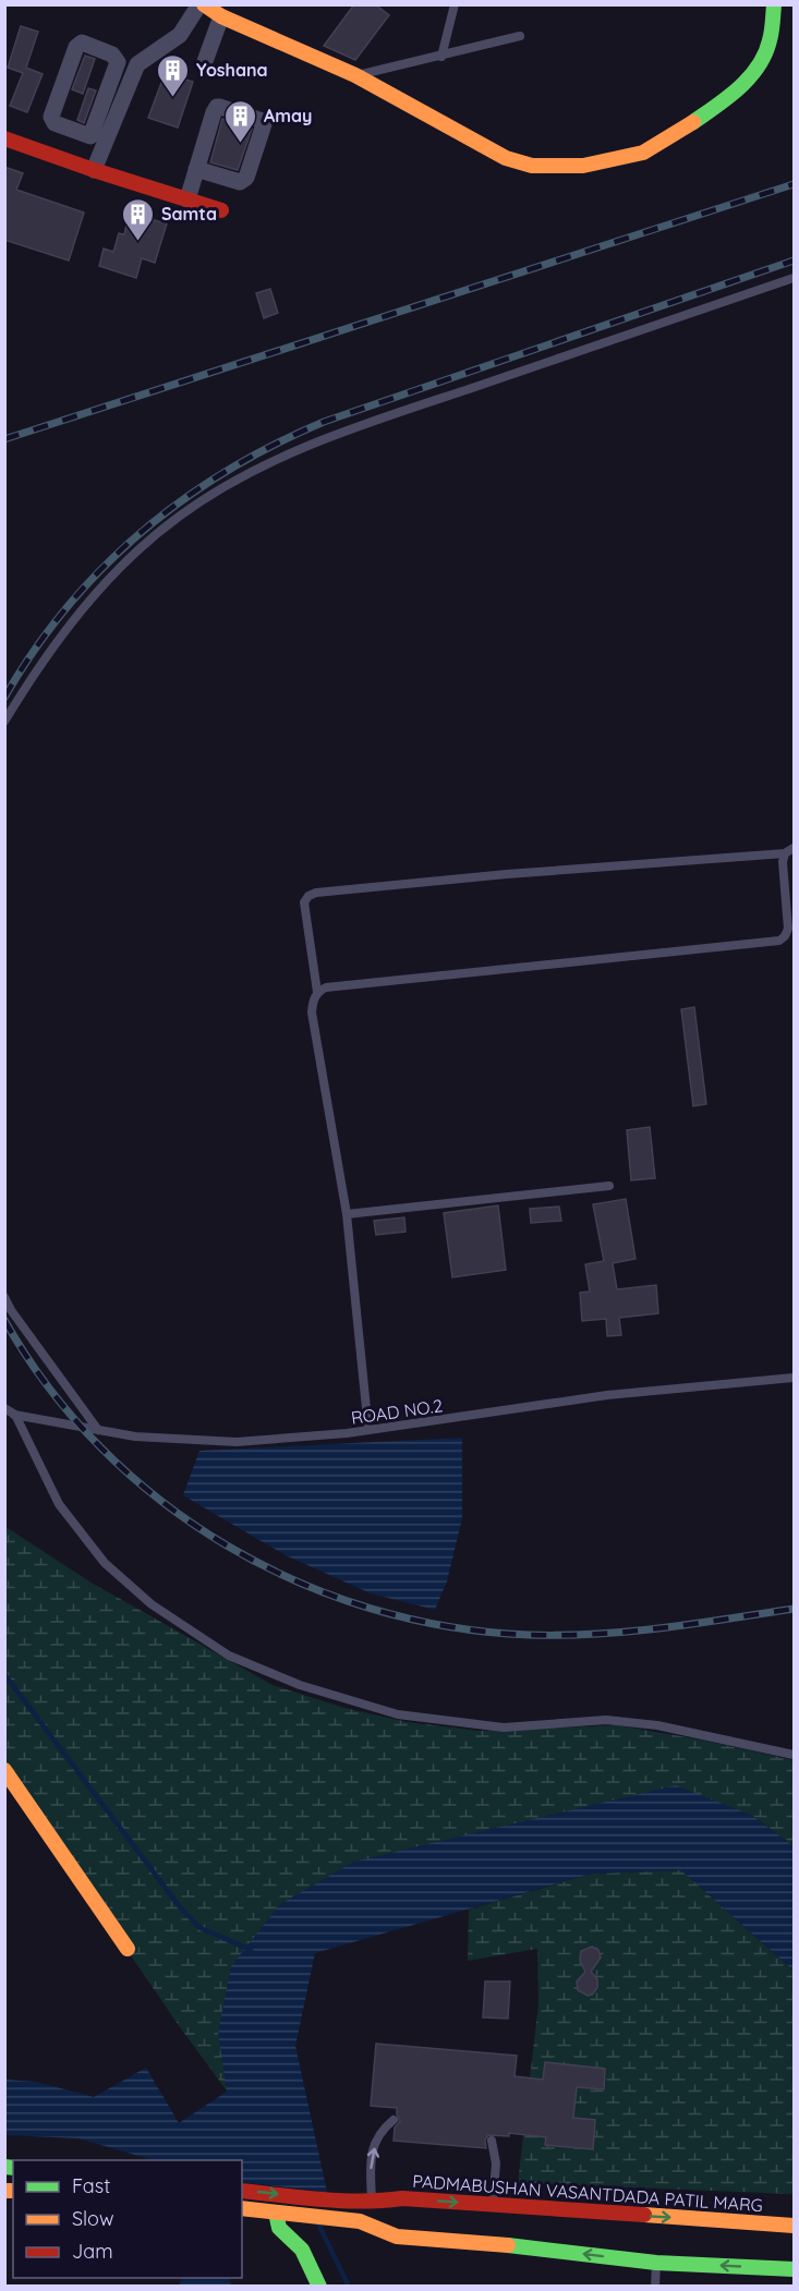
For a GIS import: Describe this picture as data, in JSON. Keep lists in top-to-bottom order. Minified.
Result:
{"streets":{"street":["PADMABUSHAN VASANTDADA PATIL MARG"],"lane":["ROAD NO.2"]},"places":{"building":["Yoshana","Amay","Samta"]},"legend":["Fast","Slow","Jam"]}
